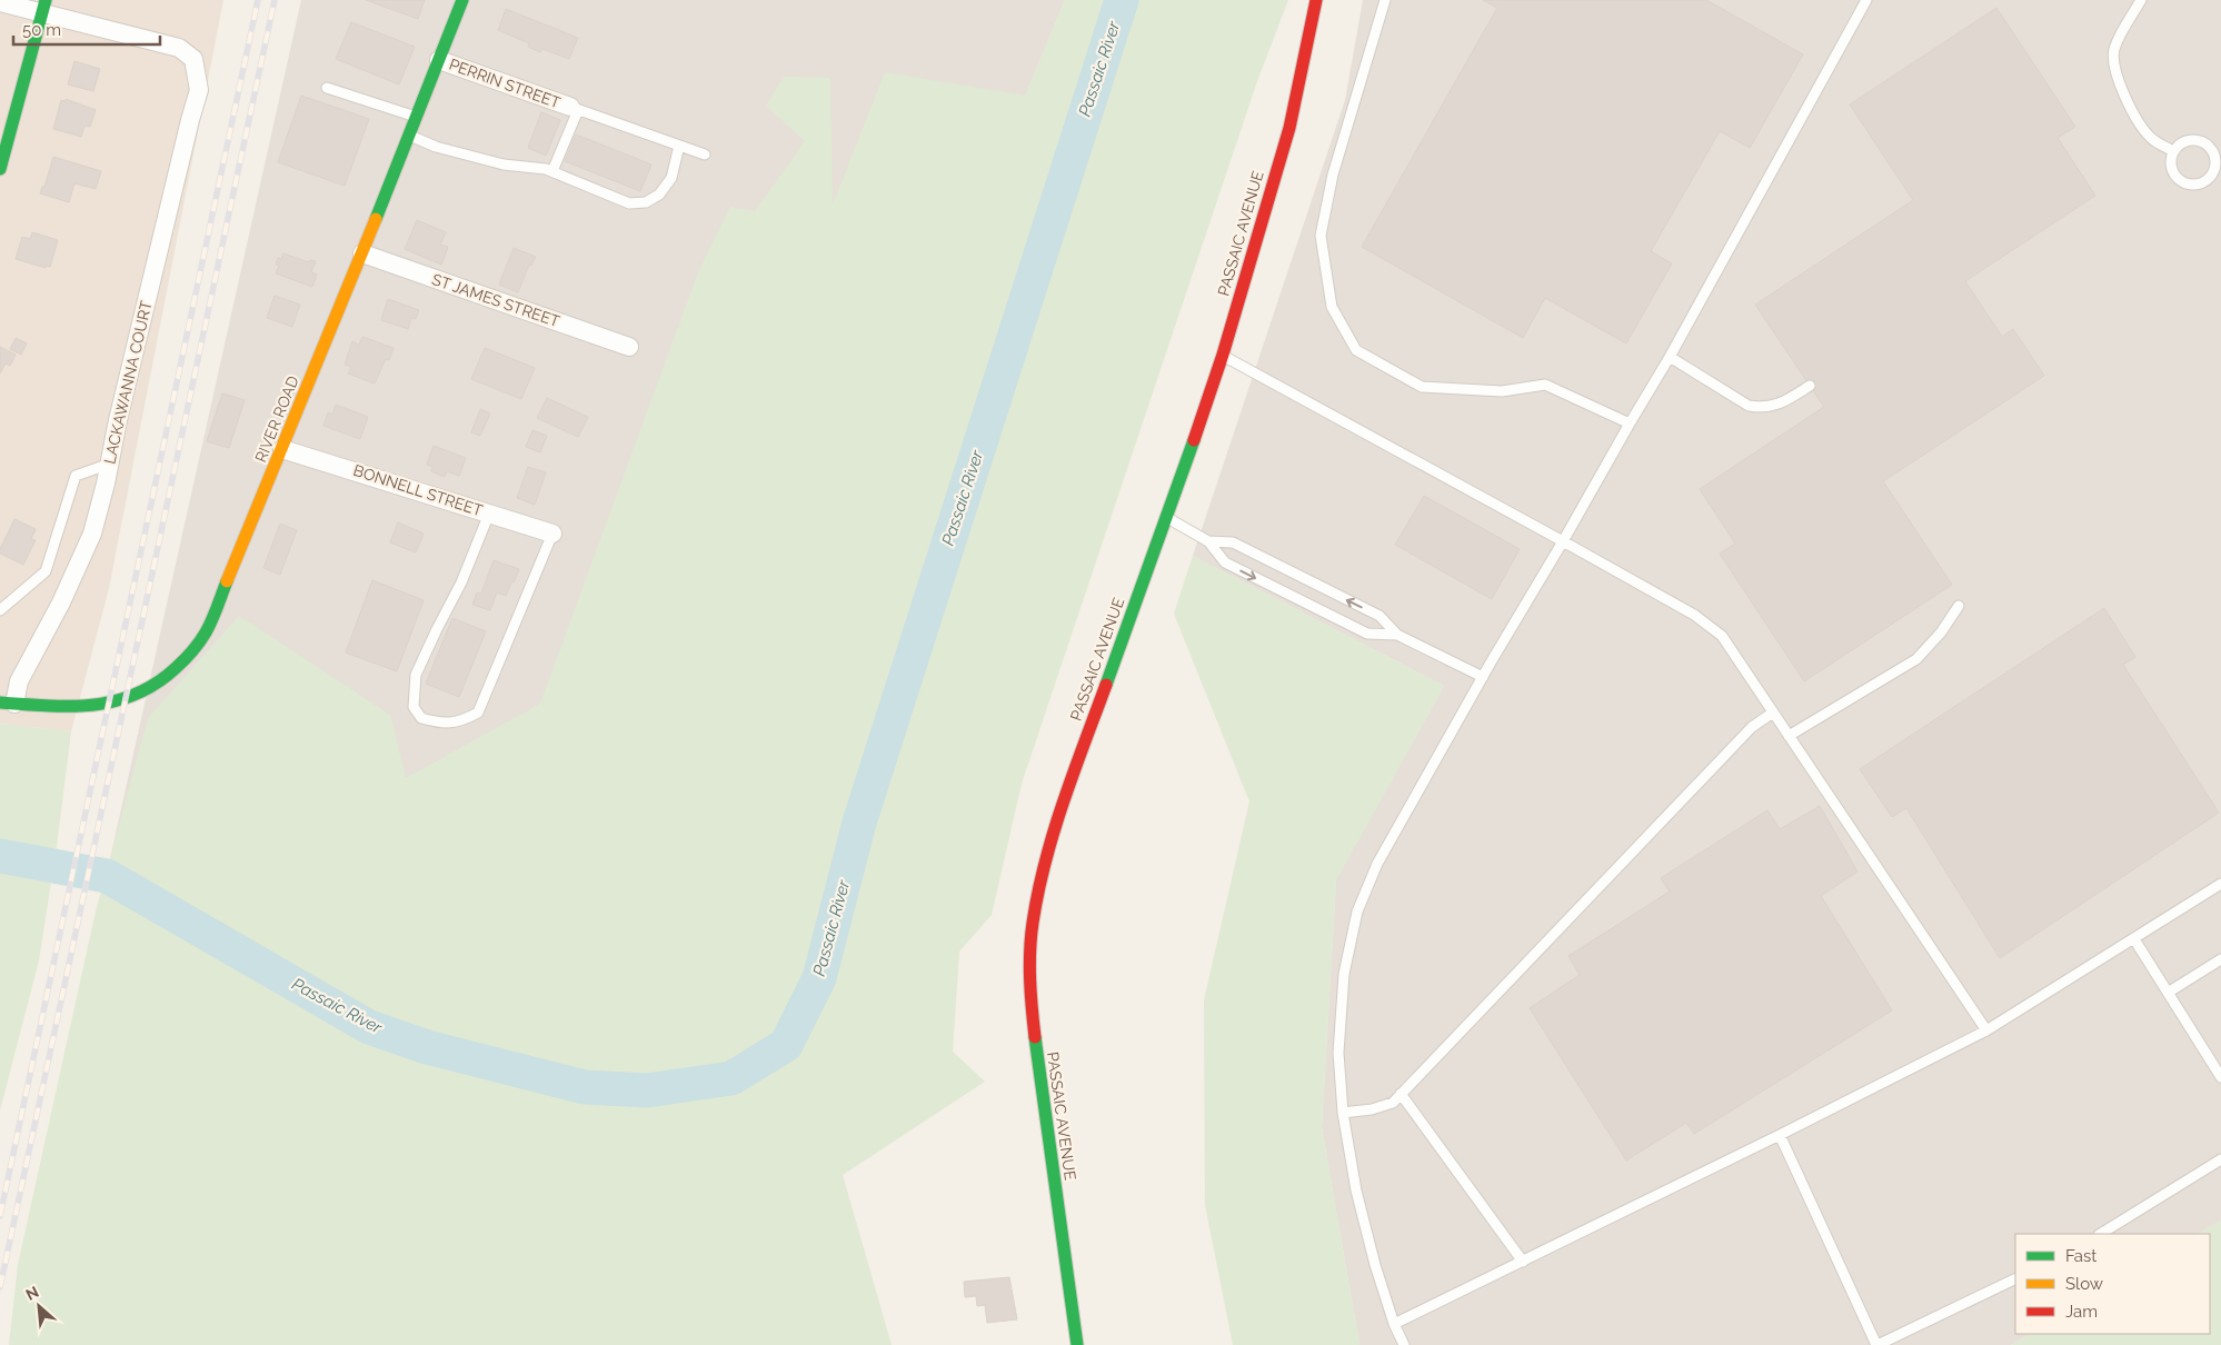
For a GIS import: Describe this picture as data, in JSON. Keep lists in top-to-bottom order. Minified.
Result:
{"streets":{"main road":["PASSAIC AVENUE","RIVER ROAD"],"street":["PERRIN STREET","ST JAMES STREET","LACKAWANNA COURT","BONNELL STREET"]},"crossings":[["PERRIN STREET","RIVER ROAD"],["ST JAMES STREET","RIVER ROAD"],["LACKAWANNA COURT","RIVER ROAD"],["RIVER ROAD","BONNELL STREET"]],"water":["Passaic River"],"legend":["Fast","Slow","Jam"],"scale_bar":"50 m","north":"top left"}
